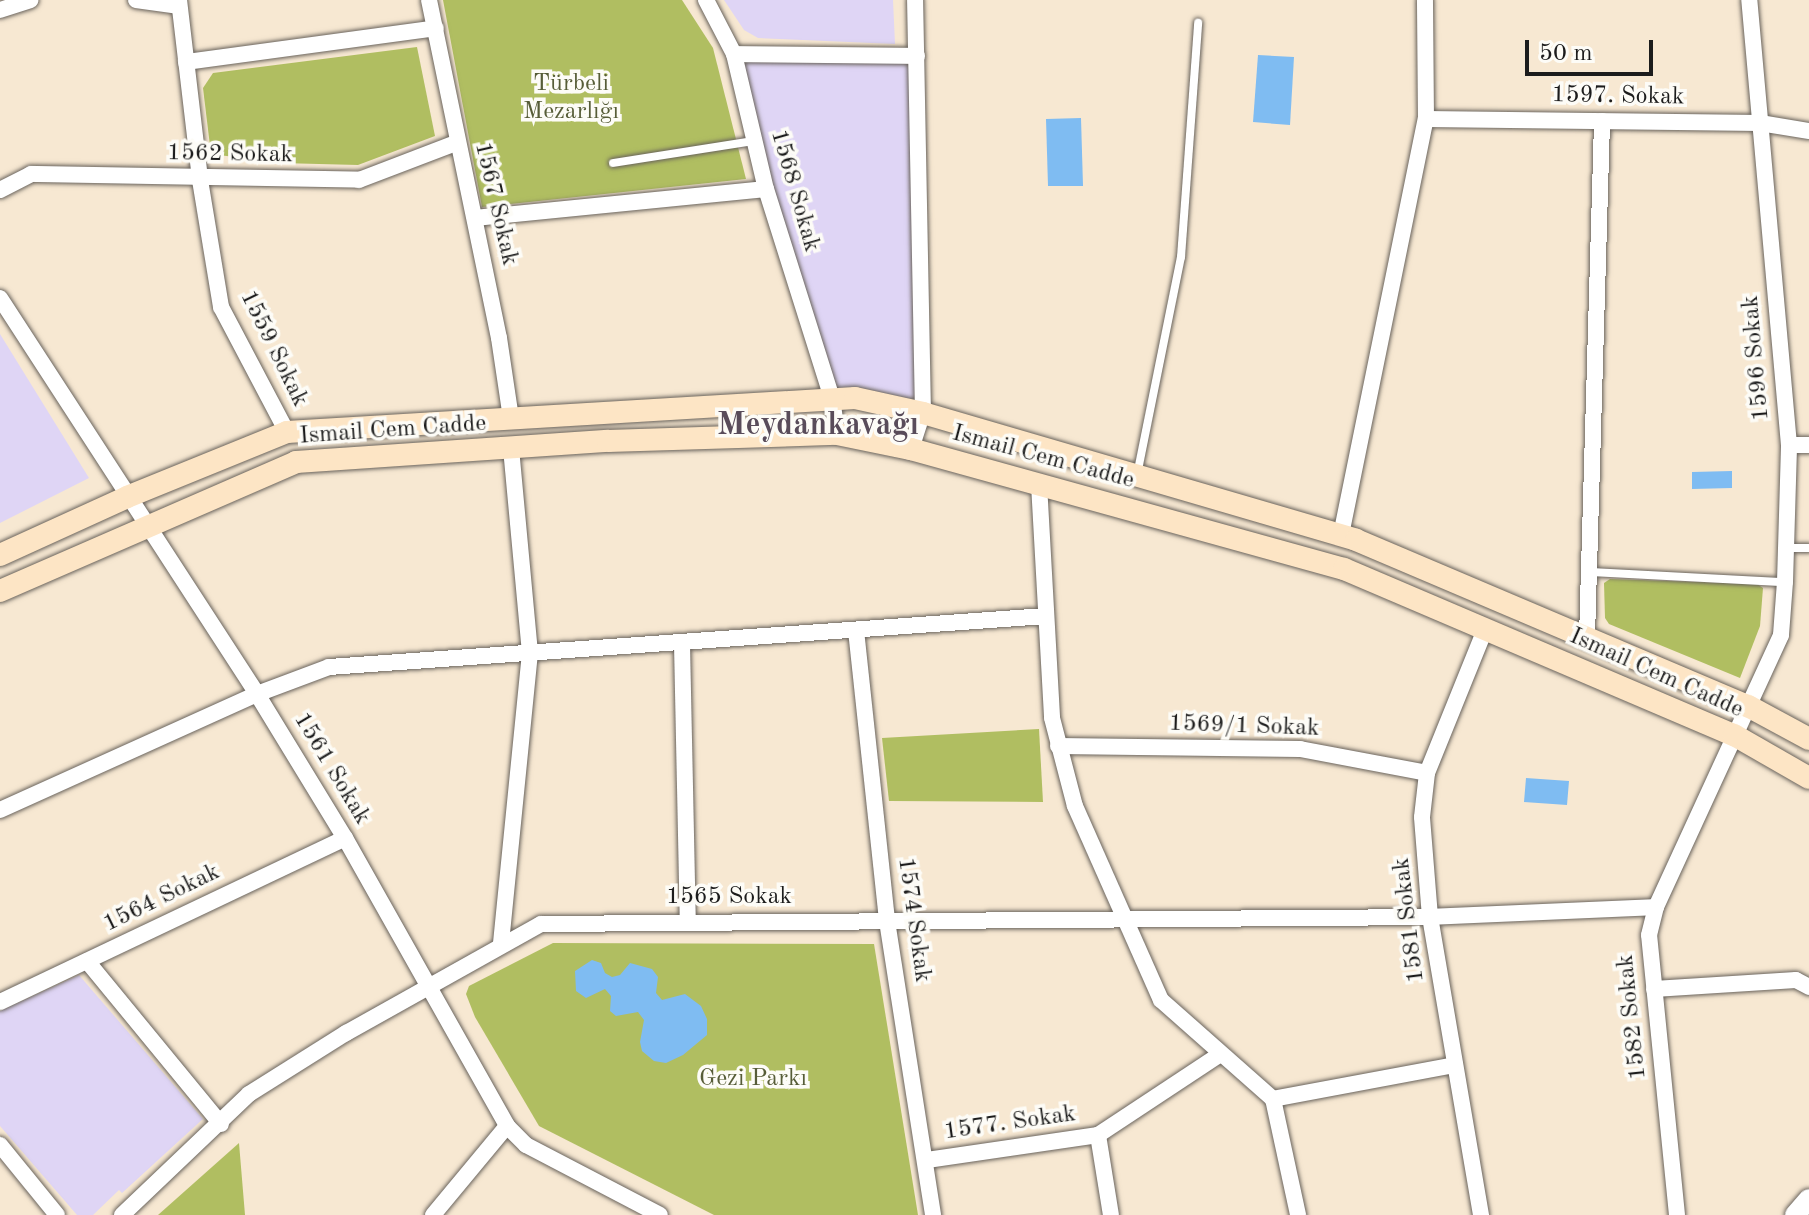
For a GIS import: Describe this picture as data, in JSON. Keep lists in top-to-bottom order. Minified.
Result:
{"streets":{"main road":["Ismail Cem Cadde"],"street":["1597. Sokak","1562 Sokak","1568 Sokak","1567 Sokak","1559 Sokak","1596 Sokak","1569/1 Sokak","1561 Sokak","1565 Sokak","1564 Sokak","1574 Sokak","1581 Sokak","1582 Sokak","1577. Sokak"]},"crossings":[["1597. Sokak","1596 Sokak"],["1562 Sokak","1567 Sokak"],["1562 Sokak","1559 Sokak"],["1568 Sokak","Ismail Cem Cadde"],["1567 Sokak","Ismail Cem Cadde"],["1559 Sokak","Ismail Cem Cadde"],["1596 Sokak","Ismail Cem Cadde"],["1596 Sokak","1582 Sokak"],["Ismail Cem Cadde","1561 Sokak"],["Ismail Cem Cadde","1581 Sokak"],["Ismail Cem Cadde","1582 Sokak"],["1569/1 Sokak","1581 Sokak"],["1561 Sokak","1565 Sokak"],["1561 Sokak","1564 Sokak"],["1565 Sokak","1574 Sokak"],["1565 Sokak","1581 Sokak"],["1565 Sokak","1582 Sokak"],["1574 Sokak","1577. Sokak"]],"districts":["Meydankavağı"],"parks":["Türbeli Mezarlığı","Gezi Parkı"],"scale_bar":"50 m"}
